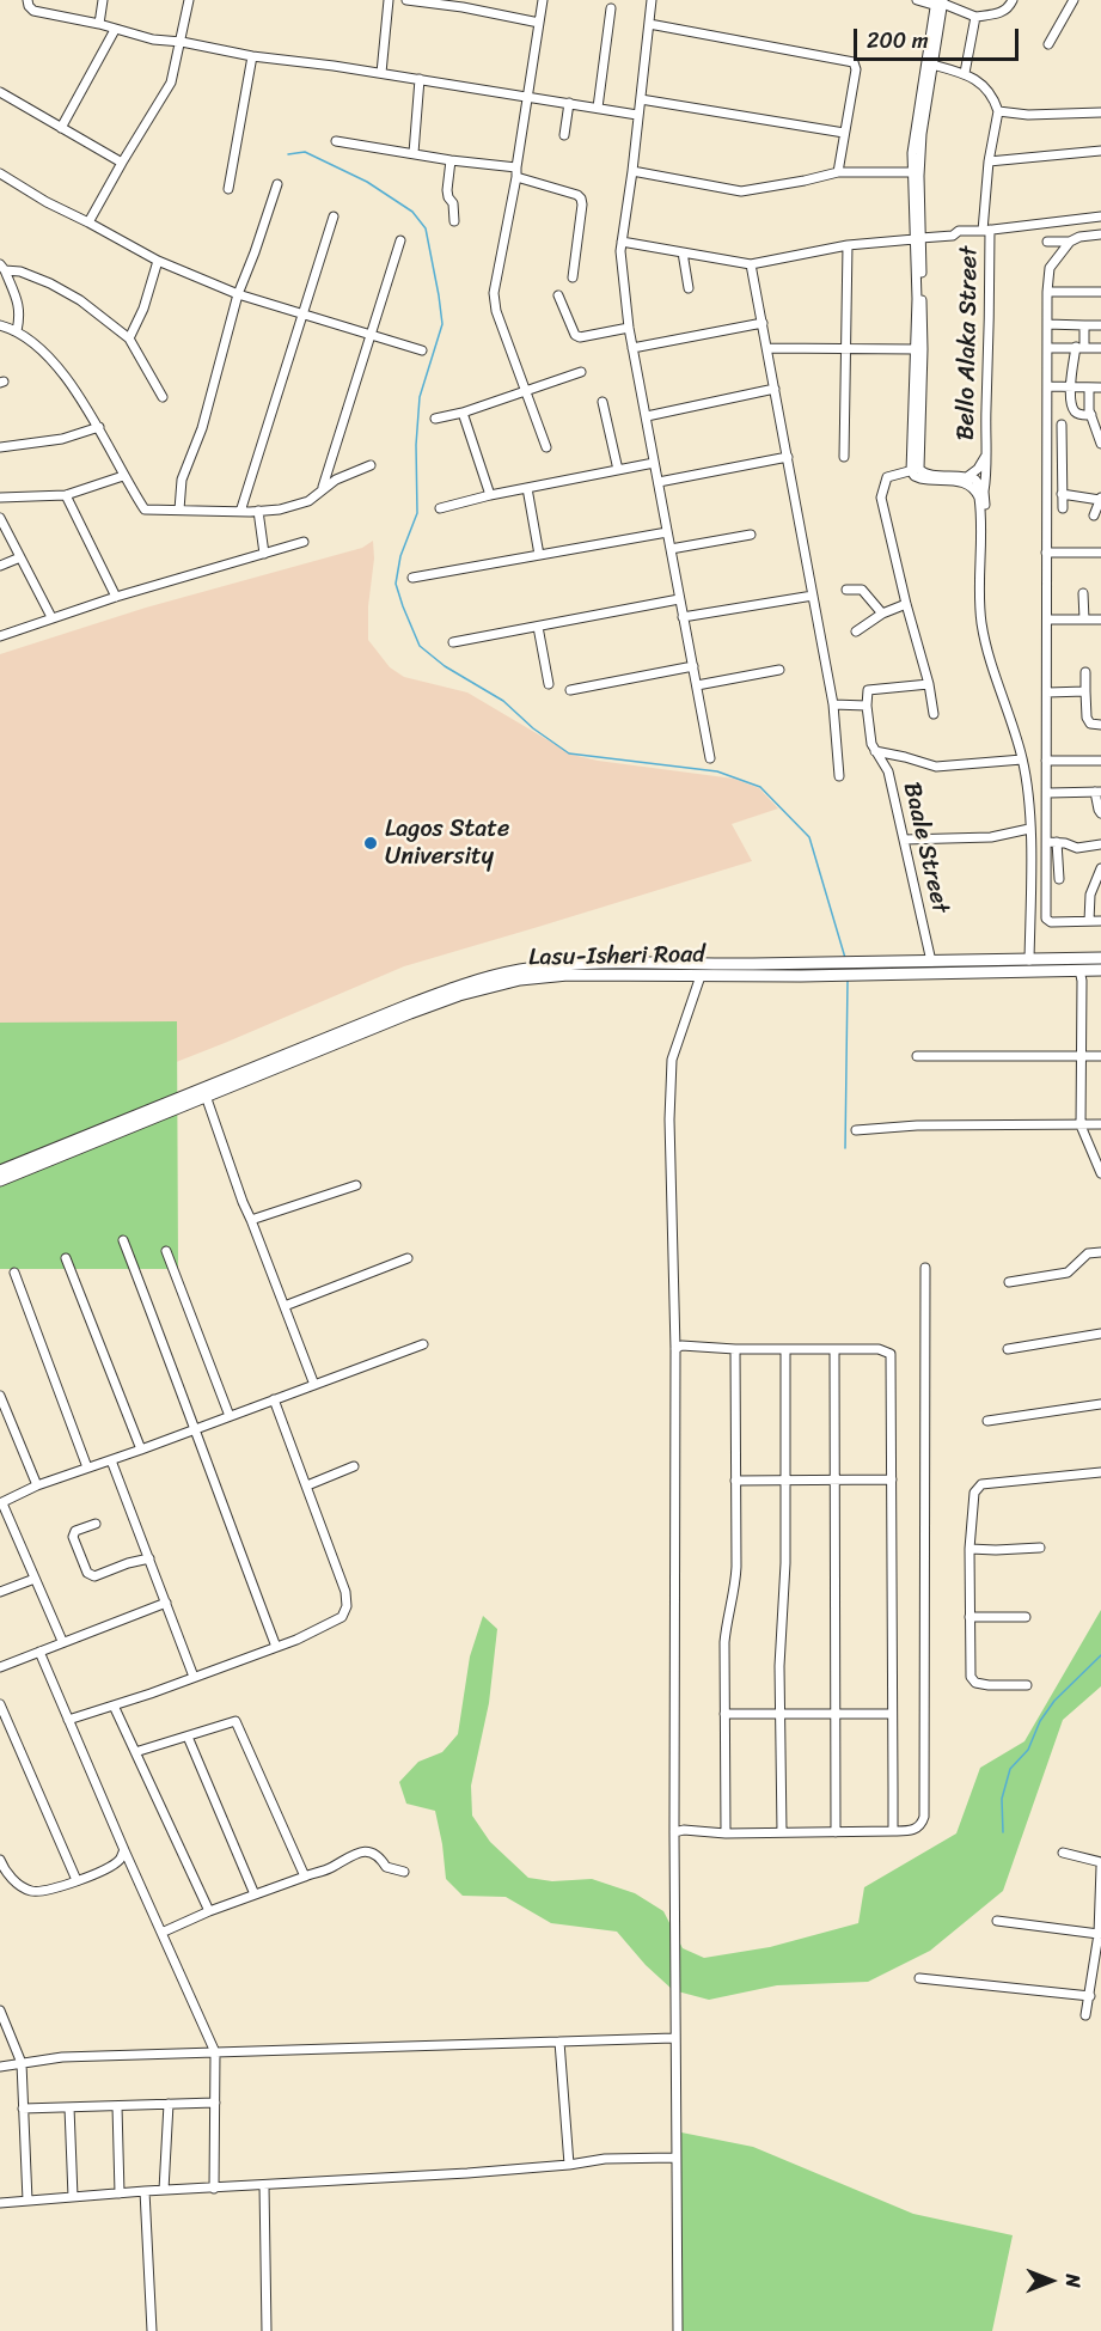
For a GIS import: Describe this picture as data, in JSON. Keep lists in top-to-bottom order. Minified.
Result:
{"streets":{"main road":["Lasu-Isheri Road"],"street":["Bello Alaka Street","Baale Street"]},"crossings":[["Bello Alaka Street","Lasu-Isheri Road"],["Baale Street","Lasu-Isheri Road"]],"places":["Lagos State University"],"scale_bar":"200 m","north":"right"}
